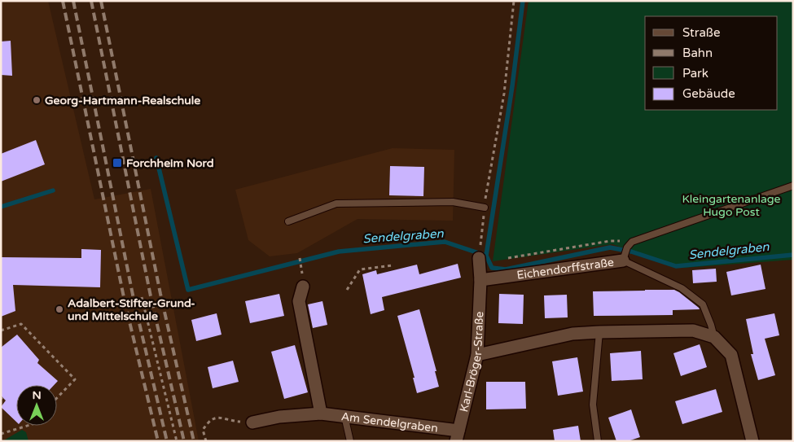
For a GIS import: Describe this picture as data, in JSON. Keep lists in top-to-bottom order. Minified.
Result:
{"streets":{"street":["Eichendorffstraße","Karl-Bröger-Straße","Am Sendelgraben"]},"crossings":[["Eichendorffstraße","Karl-Bröger-Straße"],["Karl-Bröger-Straße","Am Sendelgraben"]],"water":["Sendelgraben"],"parks":["Kleingartenanlage Hugo Post"],"places":{"other":["Georg-Hartmann-Realschule","Adalbert-Stifter-Grund- und Mittelschule"],"transit":["Forchheim Nord"]},"legend":["Straße","Bahn","Park","Gebäude"],"north":"top"}
